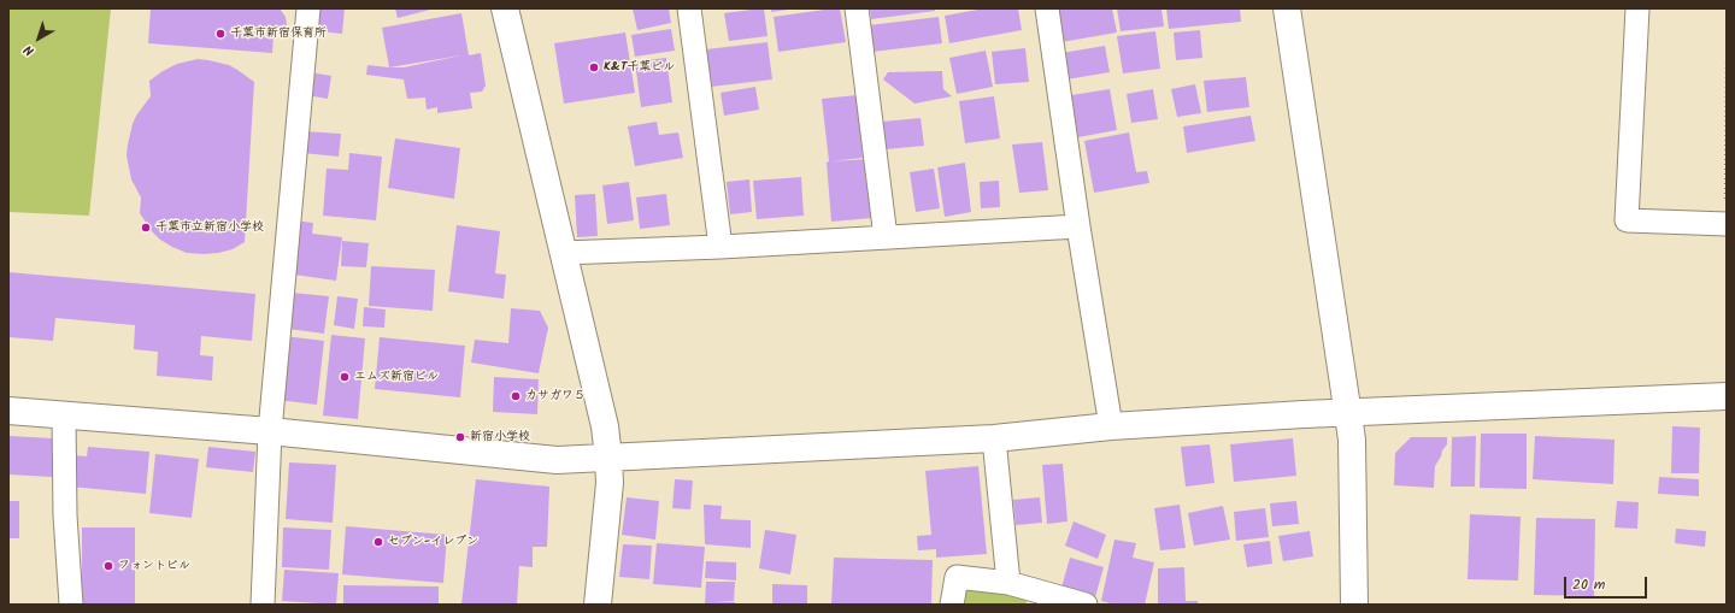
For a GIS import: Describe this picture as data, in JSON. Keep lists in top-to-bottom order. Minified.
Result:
{"places":["千葉市新宿保育所","K&T千葉ビル","千葉市立新宿小学校","エムズ新宿ビル","カサガワ５","新宿小学校","セブン-イレブン","フォントビル"],"scale_bar":"20 m","north":"bottom left"}
